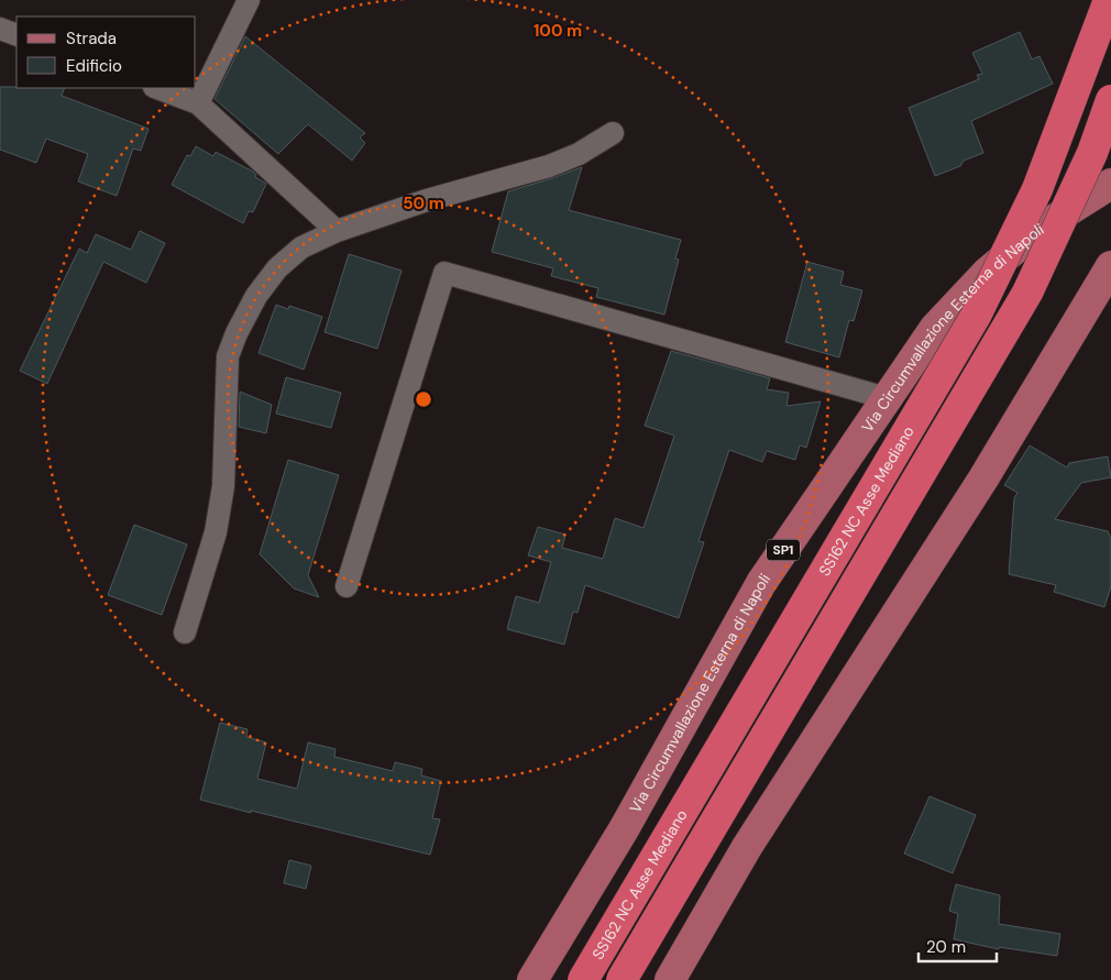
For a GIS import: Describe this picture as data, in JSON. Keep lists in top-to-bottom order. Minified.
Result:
{"streets":{"highway":["SS162 NC Asse Mediano"],"main road":["Via Circumvallazione Esterna di Napoli","SP1"]},"legend":["Strada","Edificio"],"scale_bar":"20 m","rings":["100 m","50 m"]}
